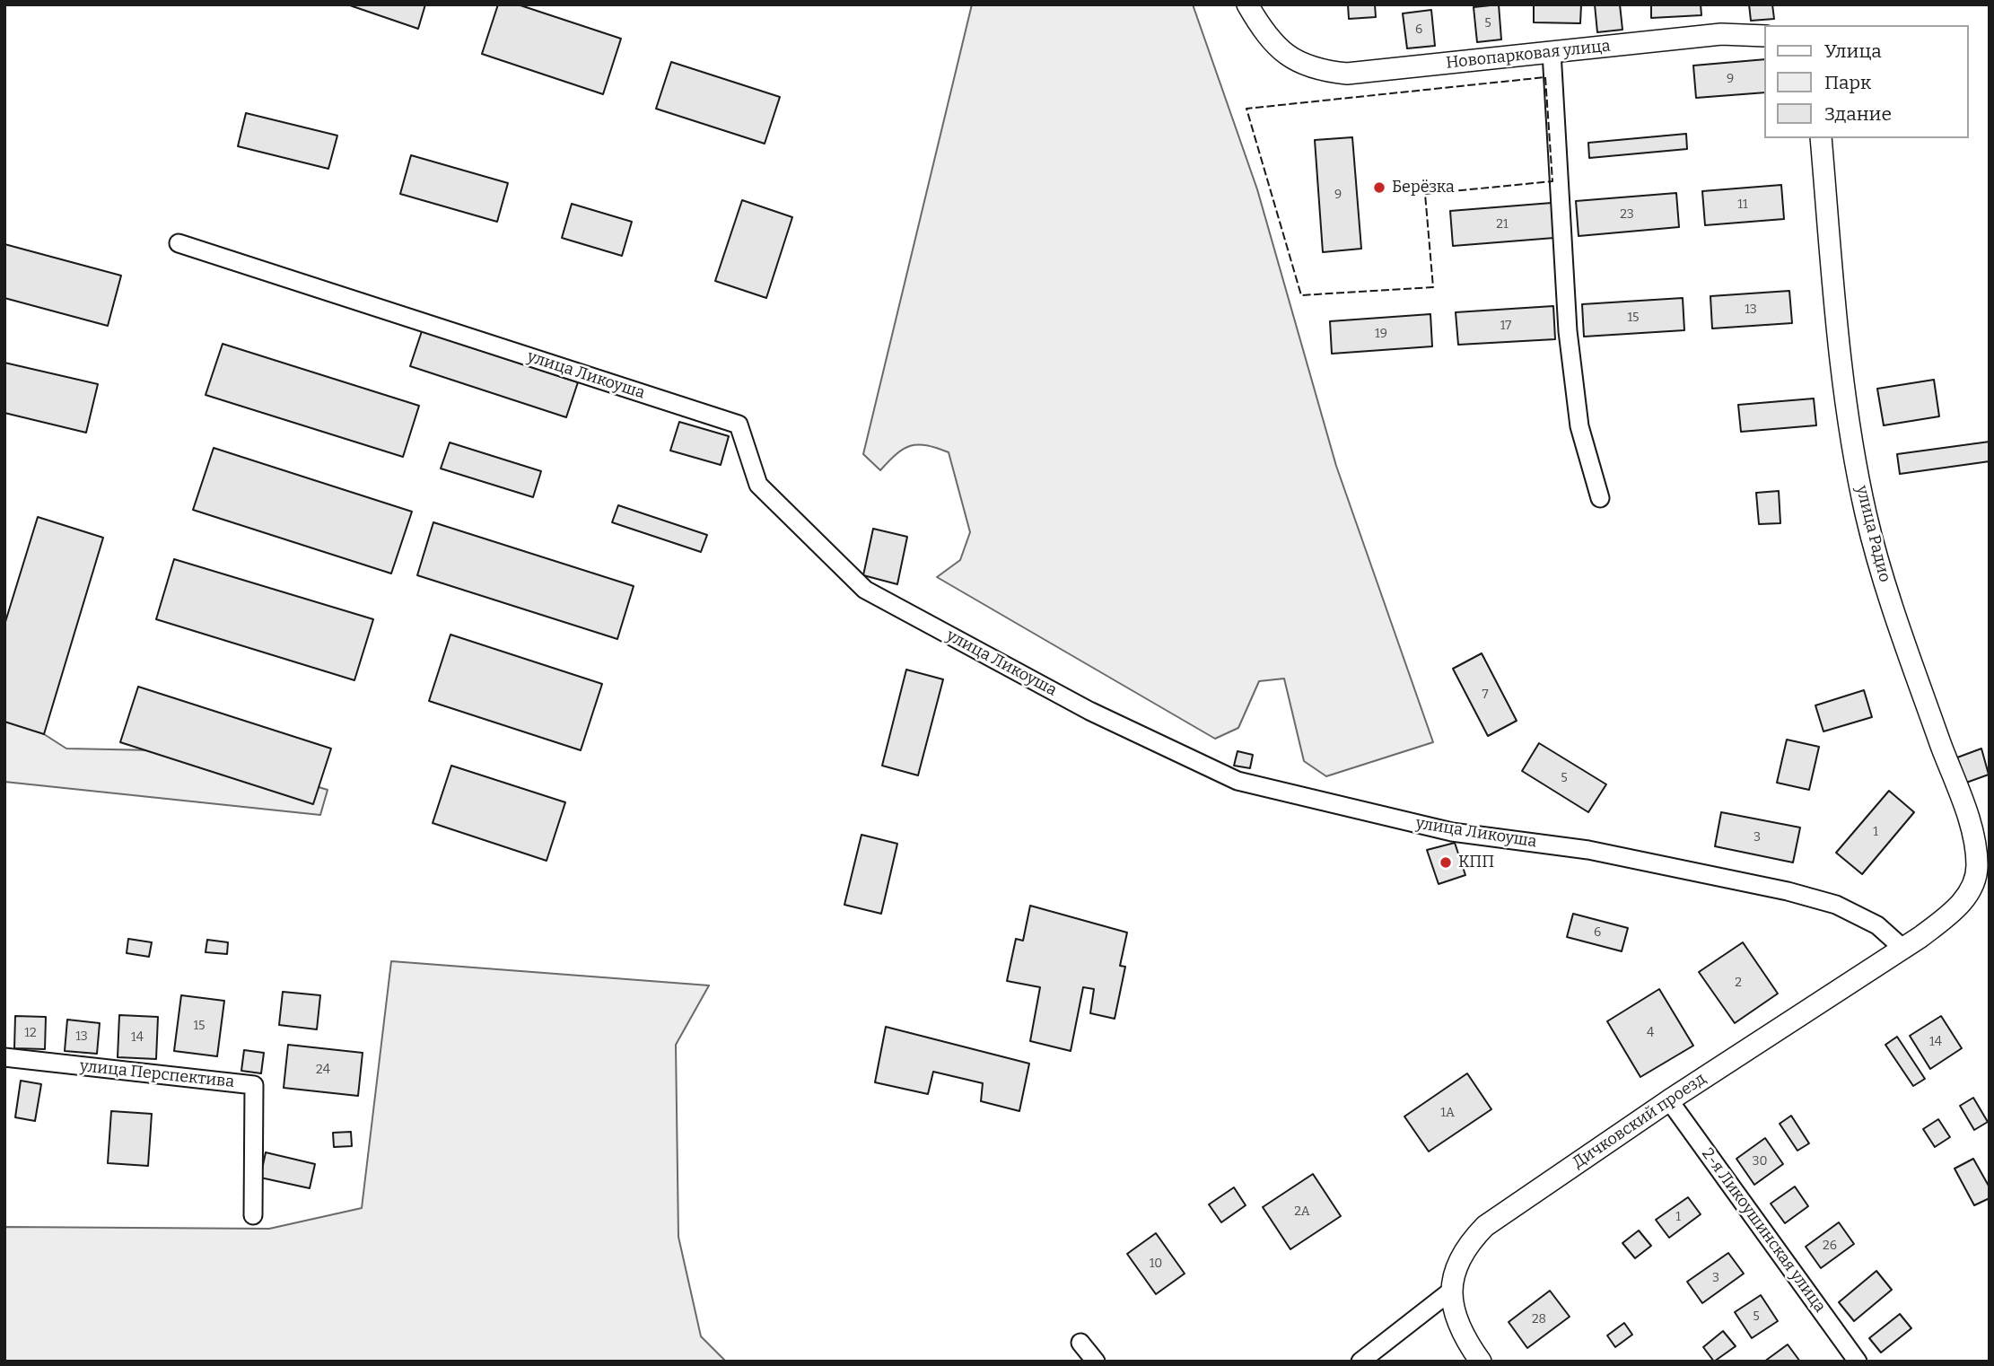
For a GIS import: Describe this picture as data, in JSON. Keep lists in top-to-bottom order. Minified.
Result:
{"streets":{"street":["Новопарковая улица","улица Ликоуша","улица Радио","улица Перспектива","Дичковский проезд","2-я Ликоушинская улица"]},"crossings":[["улица Ликоуша","Дичковский проезд"],["улица Радио","Дичковский проезд"],["Дичковский проезд","2-я Ликоушинская улица"]],"places":["Берёзка","КПП"],"house_numbers":["5","6","9","9","11","23","21","13","15","17","19","7","5","1","3","6","2","15","12","4","13","14","14","24","1А","30","2А","1","26","10","3","5","28"],"legend":["Улица","Парк","Здание"]}
